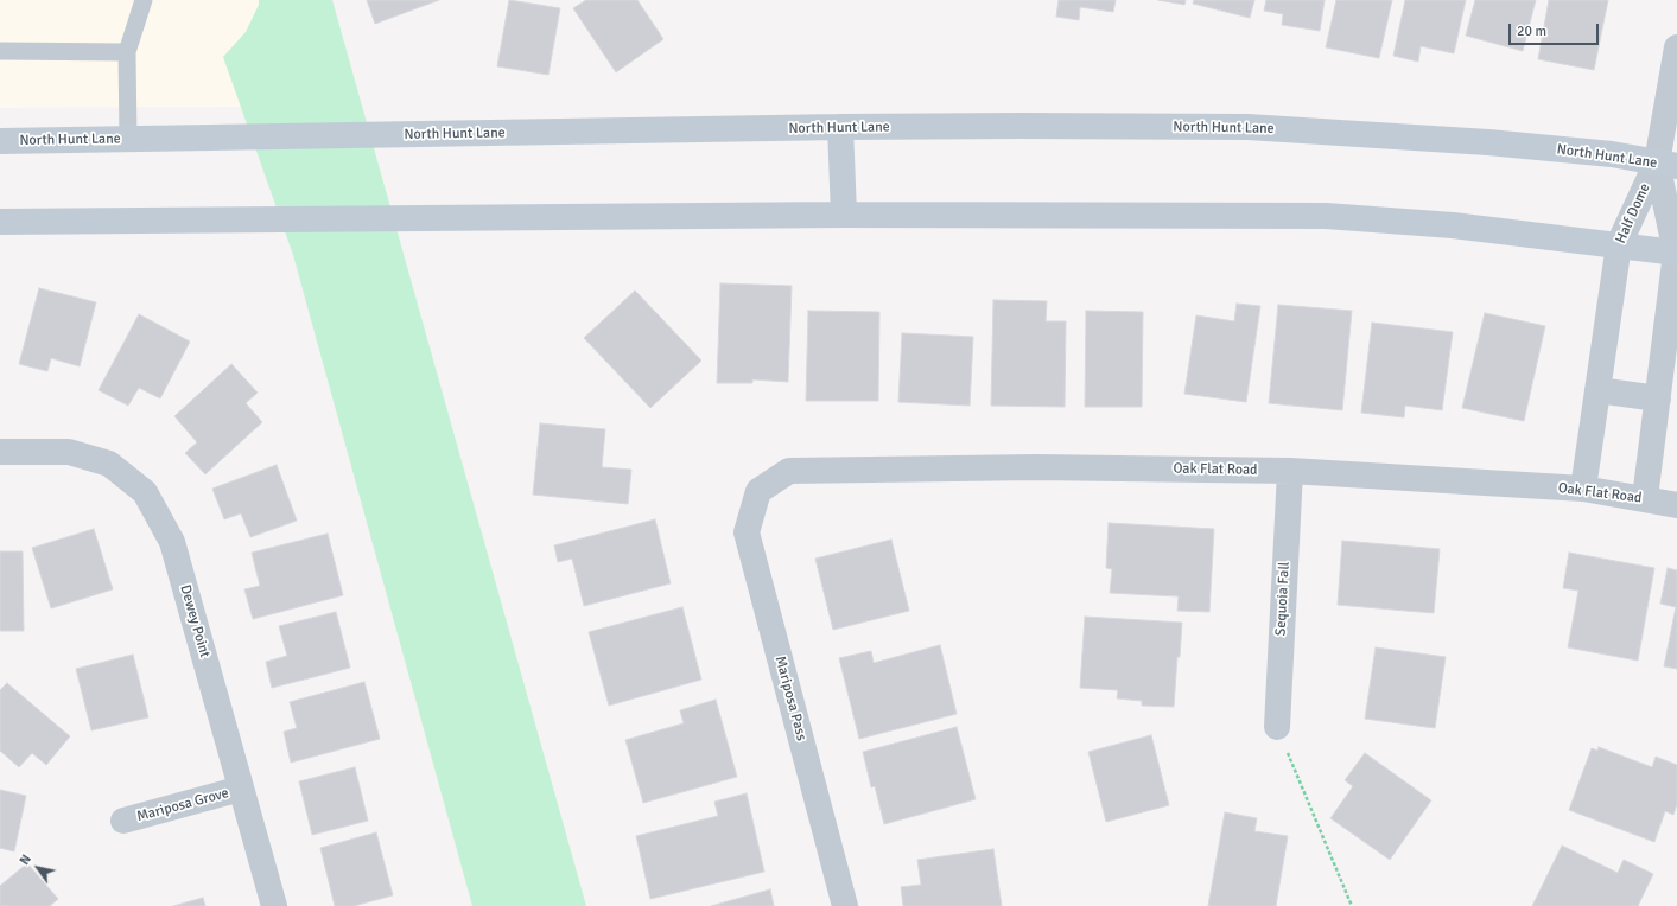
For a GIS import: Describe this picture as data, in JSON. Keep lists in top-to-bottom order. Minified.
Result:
{"streets":{"main road":["North Hunt Lane"],"street":["Half Dome","Oak Flat Road","Sequoia Fall","Dewey Point","Mariposa Pass","Mariposa Grove"]},"crossings":[["North Hunt Lane","Half Dome"],["Half Dome","Oak Flat Road"],["Oak Flat Road","Sequoia Fall"],["Oak Flat Road","Mariposa Pass"],["Dewey Point","Mariposa Grove"]],"scale_bar":"20 m","north":"top left"}
